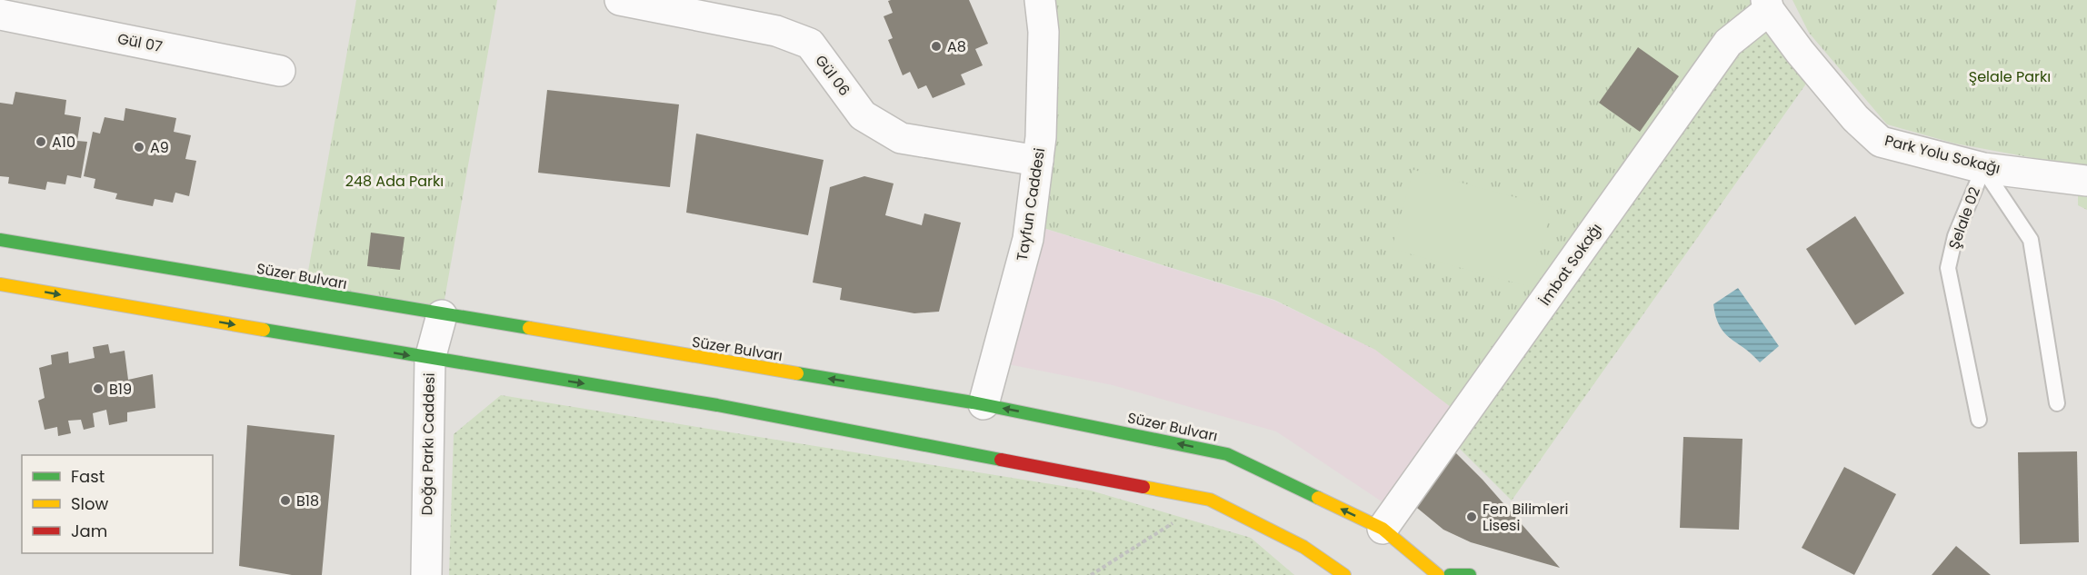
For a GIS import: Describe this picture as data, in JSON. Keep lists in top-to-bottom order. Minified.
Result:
{"streets":{"main road":["Süzer Bulvarı"],"street":["Gül 07","Gül 06","Park Yolu Sokağı","Tayfun Caddesi","İmbat Sokağı","Doğa Parkı Caddesi"],"lane":["Şelale 02"]},"crossings":[["Gül 06","Tayfun Caddesi"],["Park Yolu Sokağı","Şelale 02"],["Park Yolu Sokağı","İmbat Sokağı"],["Tayfun Caddesi","Süzer Bulvarı"],["İmbat Sokağı","Süzer Bulvarı"],["Süzer Bulvarı","Doğa Parkı Caddesi"]],"parks":["Şelale Parkı","248 Ada Parkı"],"places":["A8","A10","A9","B19","B18","Fen Bilimleri Lisesi"],"legend":["Fast","Slow","Jam"]}
